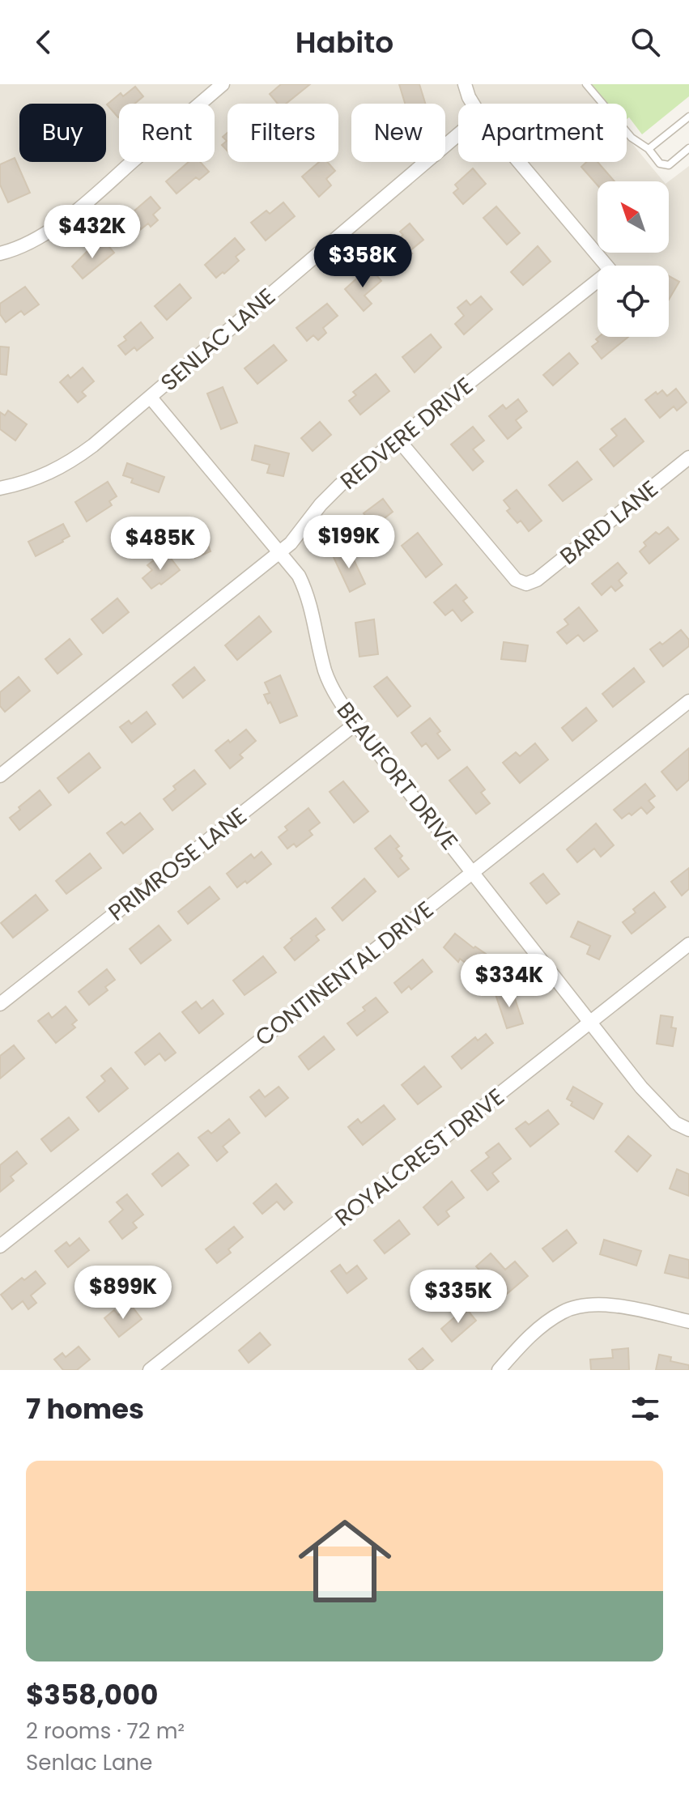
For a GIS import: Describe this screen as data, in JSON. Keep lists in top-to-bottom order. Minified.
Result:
{"streets":{"street":["SENLAC LANE","REDVERE DRIVE","BARD LANE","BEAUFORT DRIVE","PRIMROSE LANE","CONTINENTAL DRIVE","ROYALCREST DRIVE"]},"crossings":[["SENLAC LANE","BEAUFORT DRIVE"],["REDVERE DRIVE","BARD LANE"],["REDVERE DRIVE","BEAUFORT DRIVE"],["BEAUFORT DRIVE","PRIMROSE LANE"],["BEAUFORT DRIVE","CONTINENTAL DRIVE"],["BEAUFORT DRIVE","ROYALCREST DRIVE"]],"north":"top left","page":{"header":"Habito","chip":["Buy","Rent","Filters","New","Apartment"],"price":["$432K","$358K","$199K","$485K","$334K","$899K","$335K"],"heading":"7 homes","list":[{"name":"$358,000","note":"2 rooms · 72 m² · Senlac Lane"}]}}
